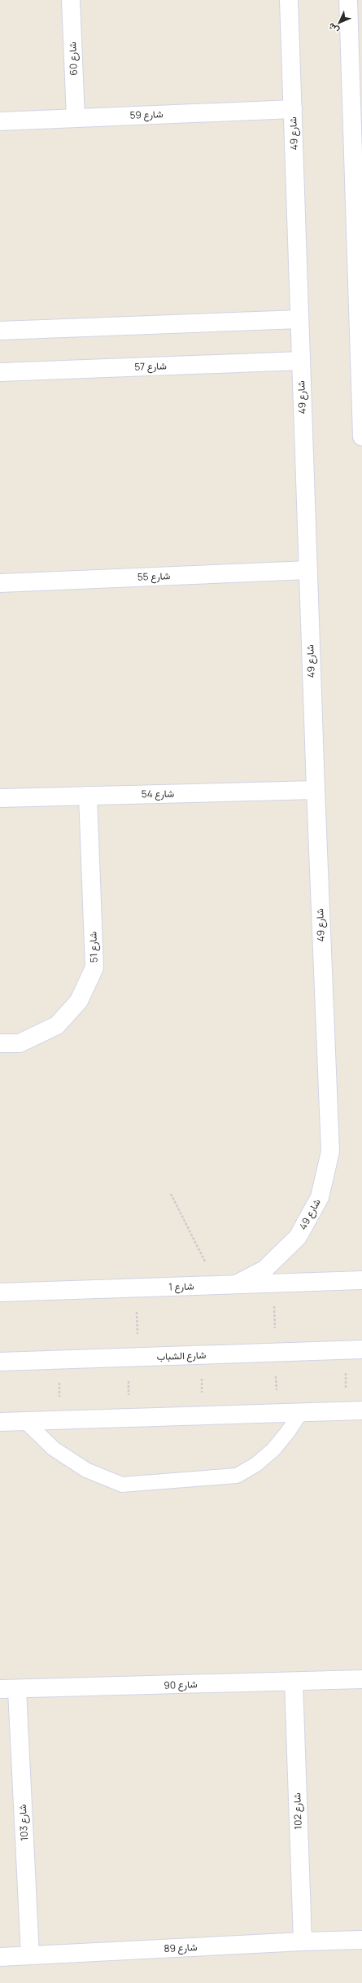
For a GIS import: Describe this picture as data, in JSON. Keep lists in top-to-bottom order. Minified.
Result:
{"streets":{"street":["شارع 60","شارع 59","شارع 49","شارع 57","شارع 55","شارع 54","شارع 51","شارع 1","شارع الشباب","شارع 90","شارع 102","شارع 103","شارع 89"]},"crossings":[["شارع 60","شارع 59"],["شارع 59","شارع 49"],["شارع 49","شارع 57"],["شارع 49","شارع 55"],["شارع 49","شارع 54"],["شارع 49","شارع 1"],["شارع 54","شارع 51"],["شارع 90","شارع 102"],["شارع 90","شارع 103"],["شارع 102","شارع 89"],["شارع 103","شارع 89"]],"north":"bottom left"}
